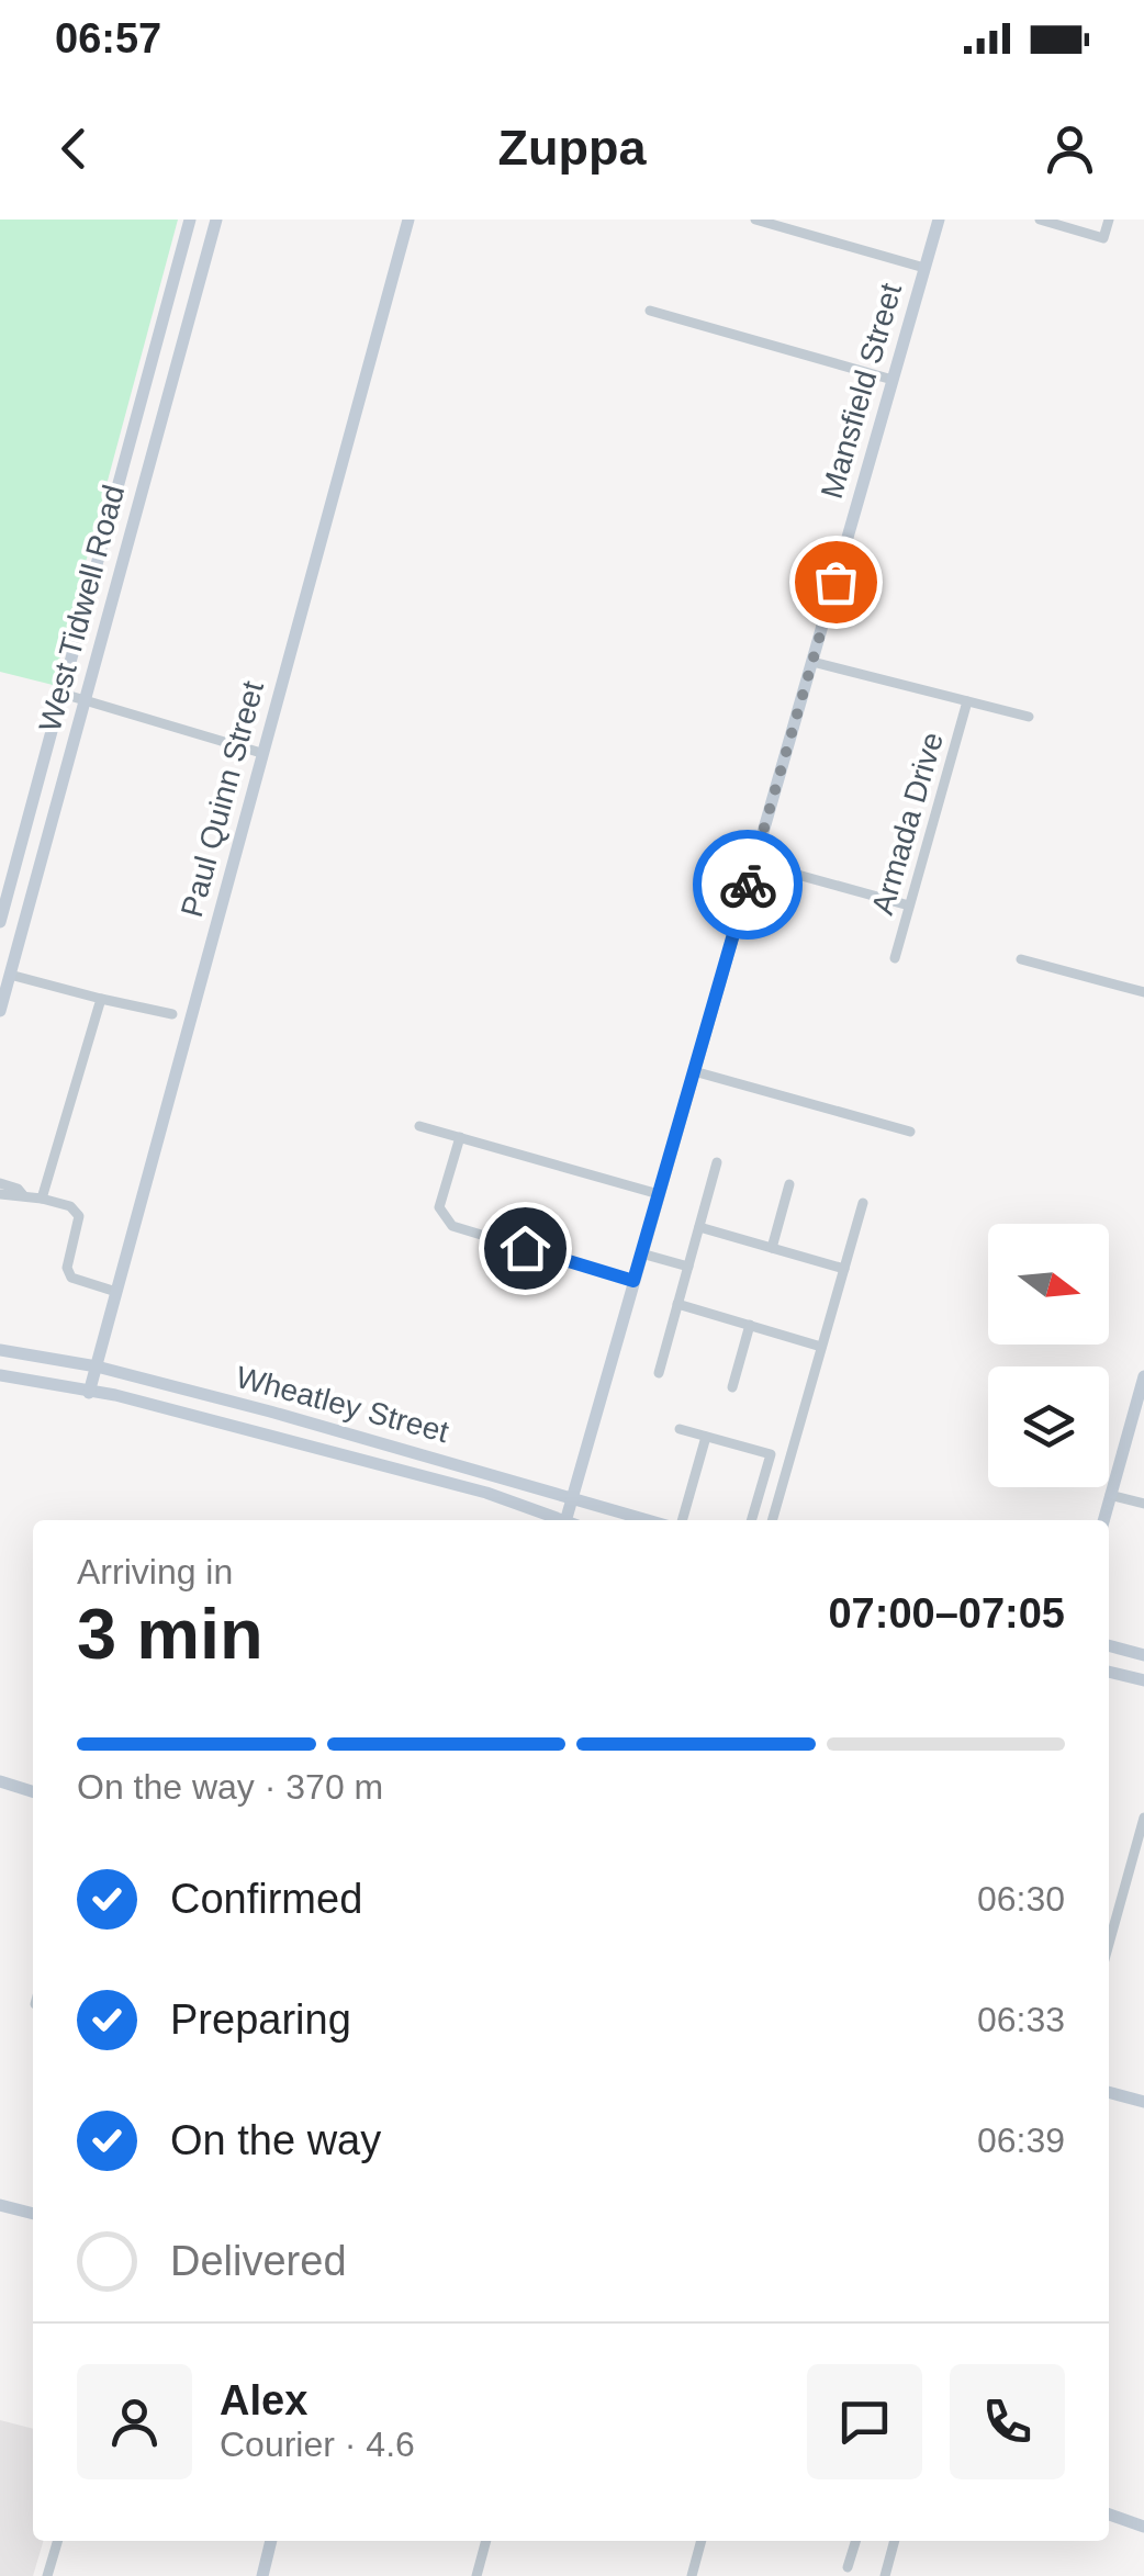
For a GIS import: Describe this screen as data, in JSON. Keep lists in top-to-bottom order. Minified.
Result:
{"streets":{"main road":["Mansfield Street","West Tidwell Road","Paul Quinn Street","Wheatley Street"],"street":["Armada Drive"]},"crossings":[["Mansfield Street","Wheatley Street"],["Paul Quinn Street","Wheatley Street"]],"north":"right","page":{"status":"06:57","header":"Zuppa","heading":["3 min","Arriving in","07:00–07:05"],"panel":["Alex","Courier · 4.6"],"bar":"On the way · 370 m","list":[["Confirmed","06:30"],["Preparing","06:33"],["On the way","06:39"],"Delivered"]}}
